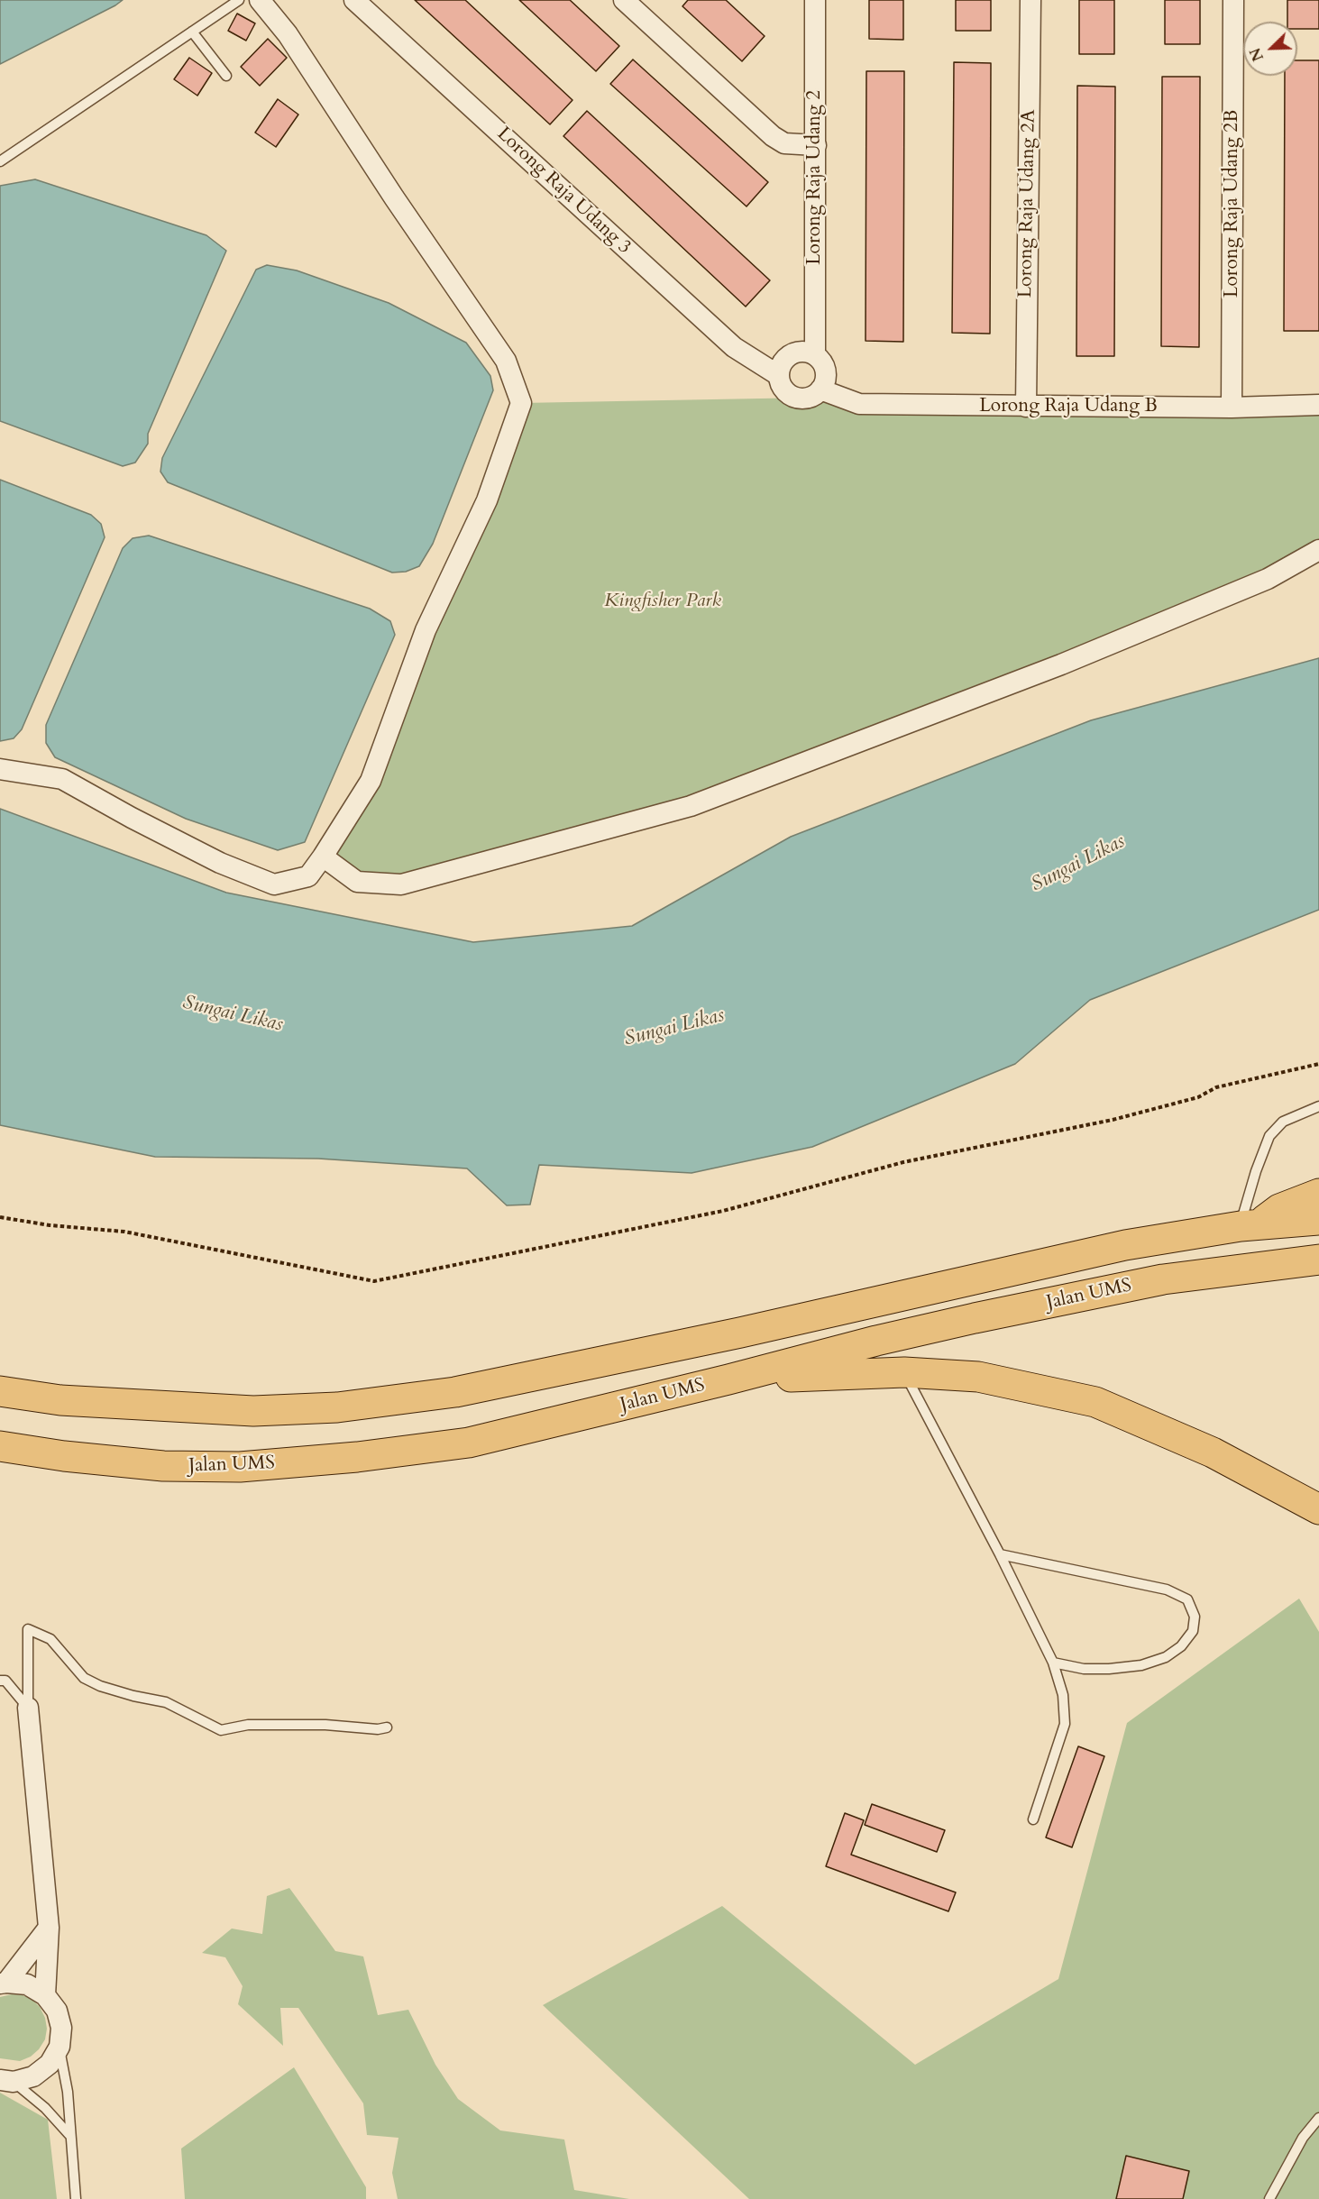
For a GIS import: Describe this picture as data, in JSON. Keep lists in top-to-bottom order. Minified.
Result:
{"streets":{"highway":["Jalan UMS"],"street":["Lorong Raja Udang 2","Lorong Raja Udang 3","Lorong Raja Udang 2A","Lorong Raja Udang 2B","Lorong Raja Udang B"]},"crossings":[["Lorong Raja Udang 2","Lorong Raja Udang 3"],["Lorong Raja Udang 2","Lorong Raja Udang B"],["Lorong Raja Udang 3","Lorong Raja Udang B"],["Lorong Raja Udang 2A","Lorong Raja Udang B"],["Lorong Raja Udang 2B","Lorong Raja Udang B"]],"water":["Sungai Likas"],"parks":["Kingfisher Park"],"north":"bottom left"}
